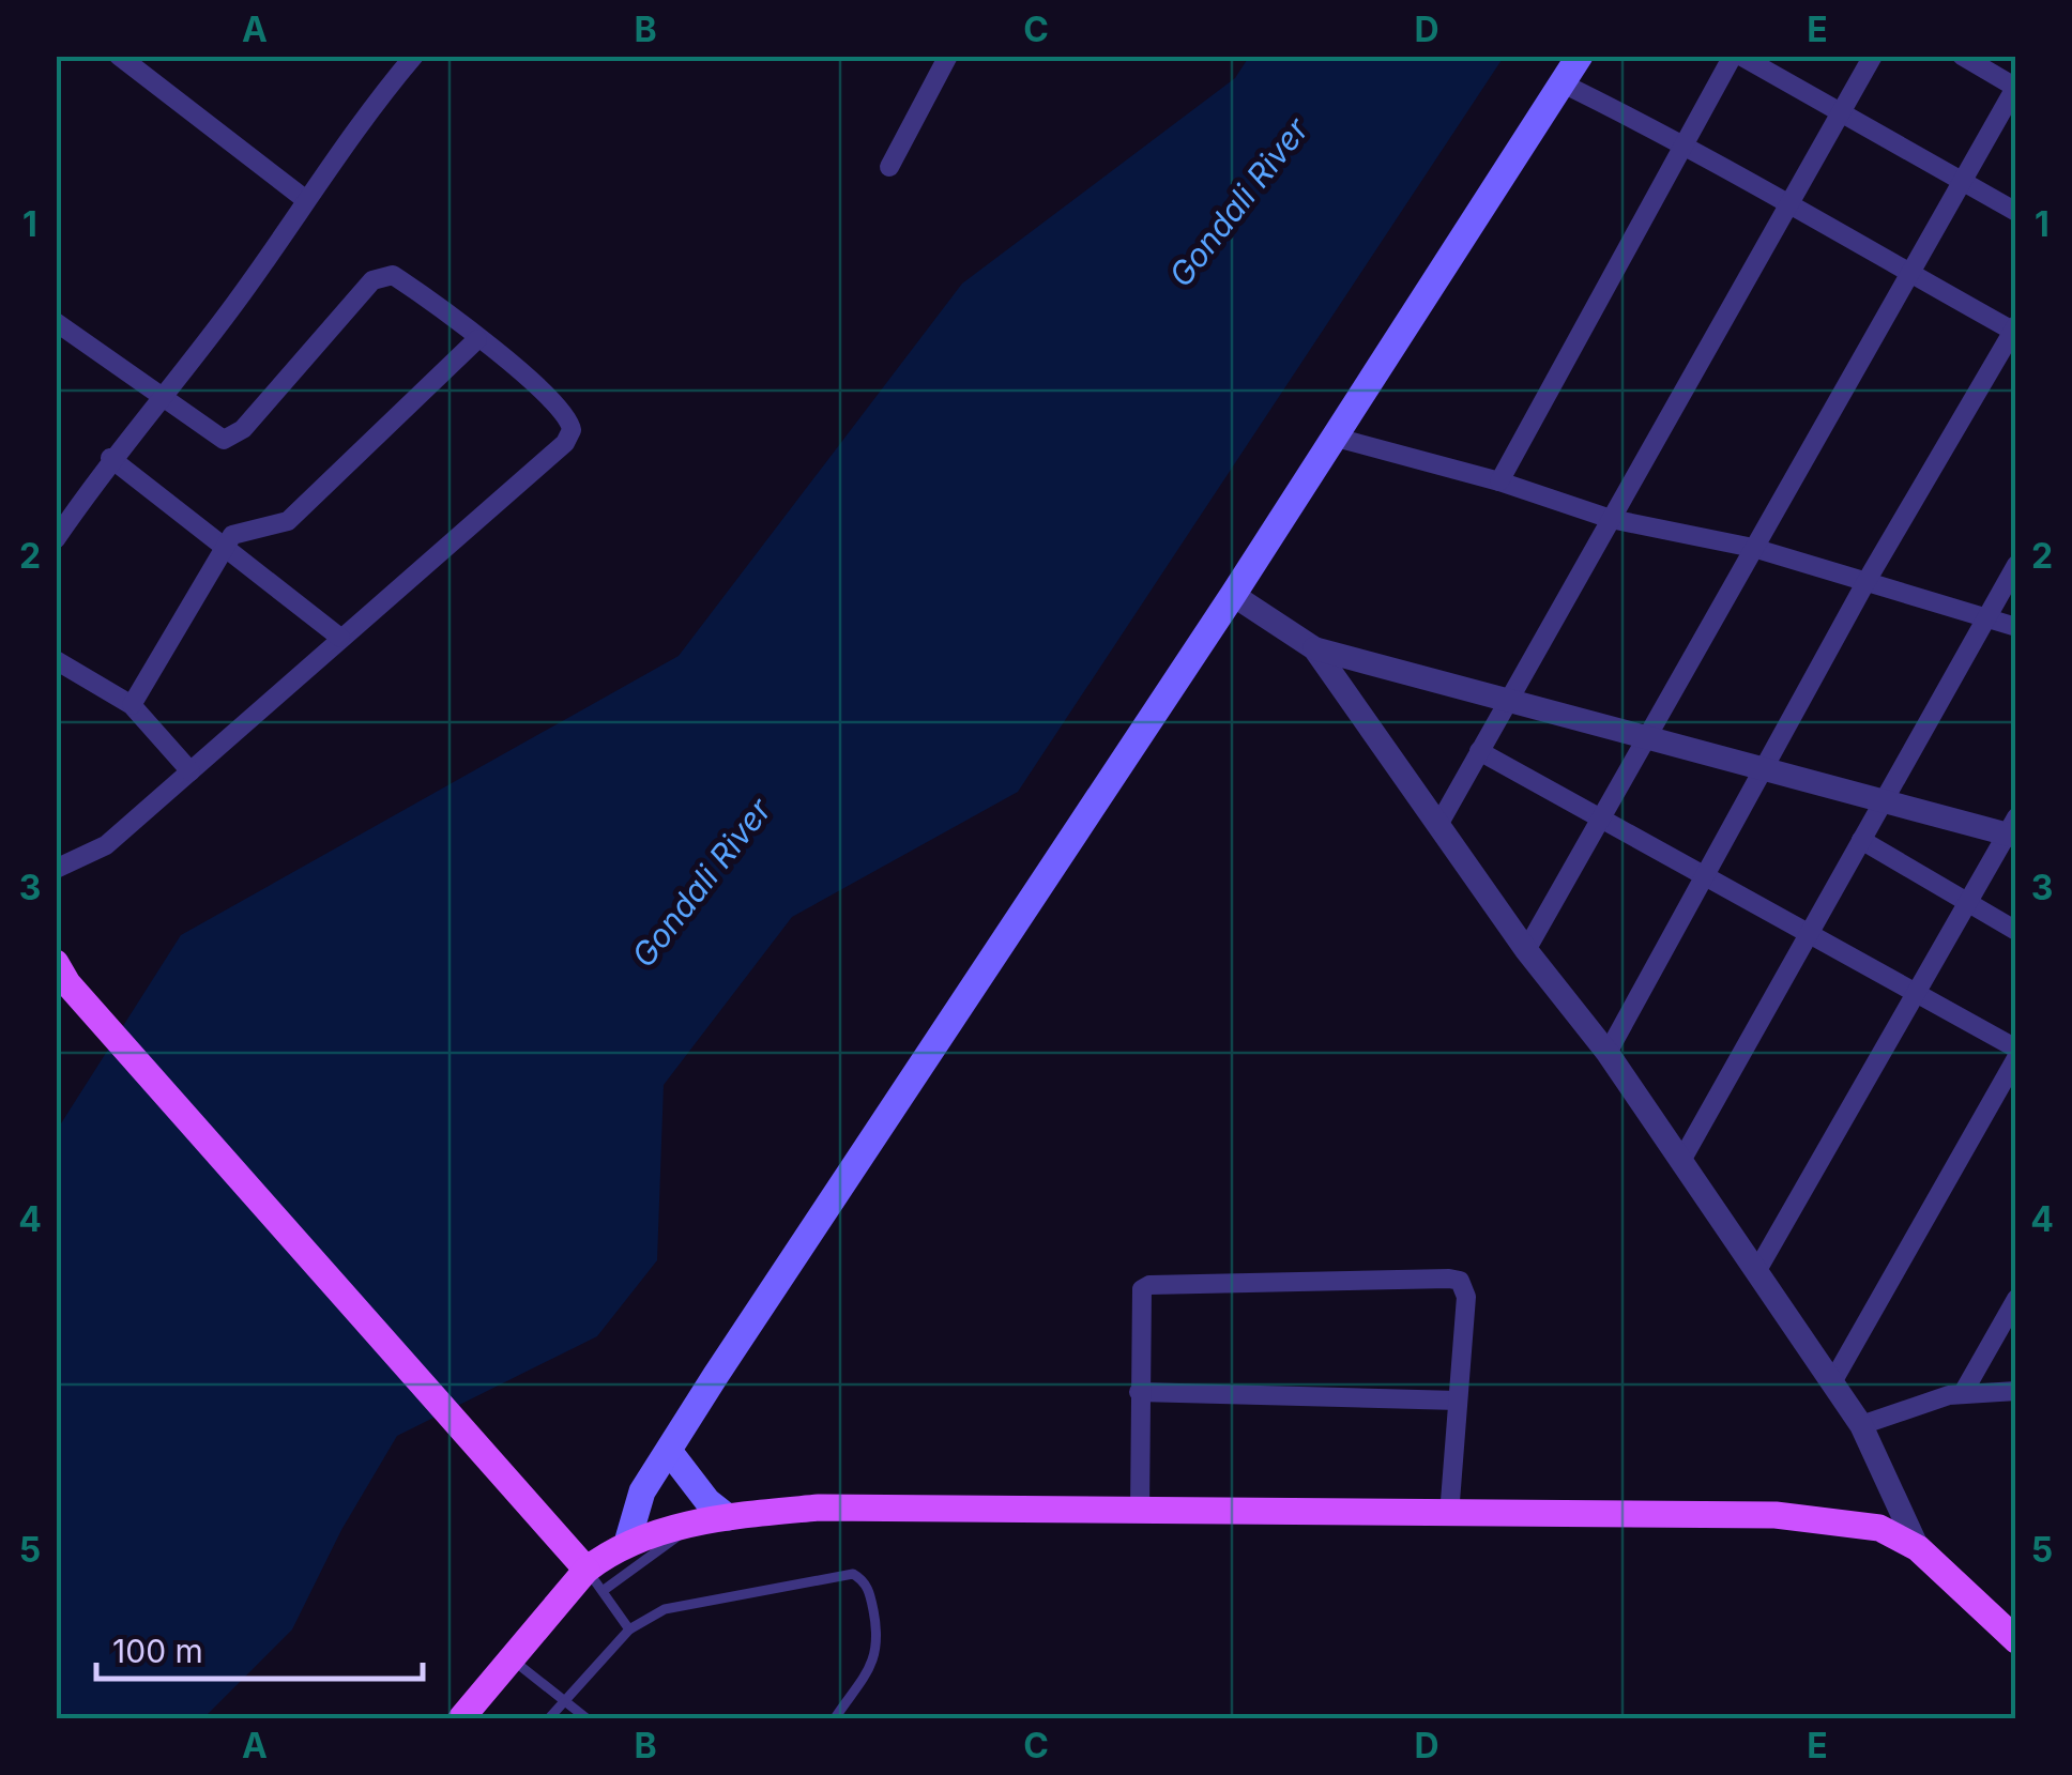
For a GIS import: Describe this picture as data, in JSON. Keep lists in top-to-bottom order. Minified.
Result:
{"water":["Gondali River"],"scale_bar":"100 m","grid":{"columns":["A","B","C","D","E"],"rows":["1","2","3","4","5"]}}
